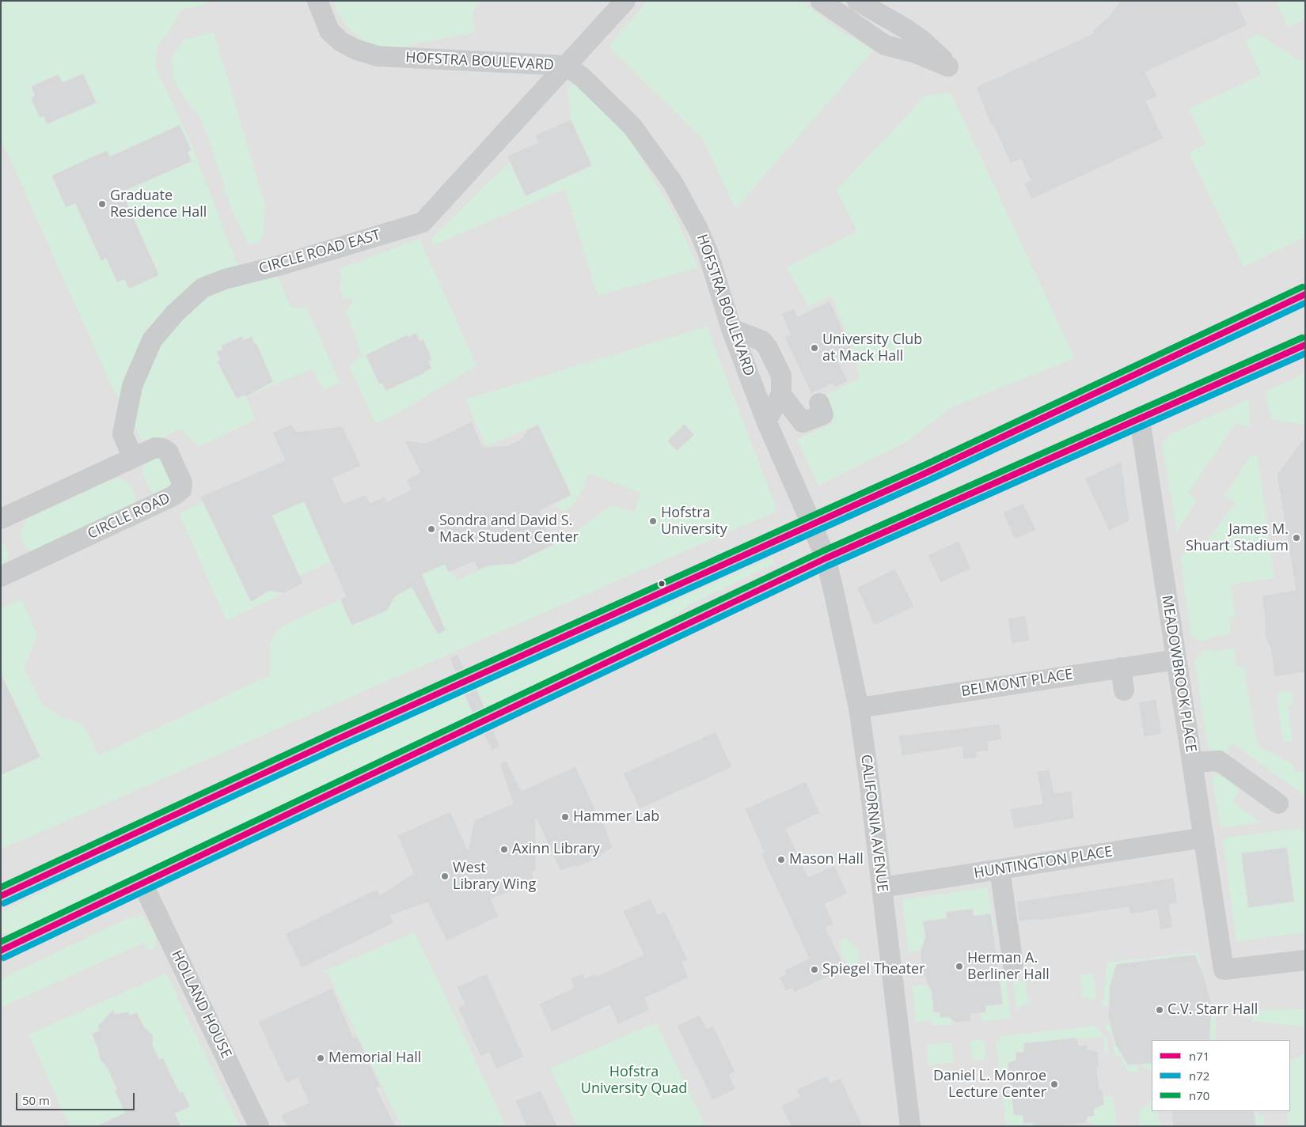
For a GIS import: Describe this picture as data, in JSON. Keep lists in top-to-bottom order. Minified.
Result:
{"streets":{"street":["HOFSTRA BOULEVARD","CIRCLE ROAD EAST","CIRCLE ROAD","MEADOWBROOK PLACE","BELMONT PLACE","CALIFORNIA AVENUE","HUNTINGTON PLACE","HOLLAND HOUSE"]},"crossings":[["HOFSTRA BOULEVARD","CIRCLE ROAD EAST"],["HOFSTRA BOULEVARD","CALIFORNIA AVENUE"],["CIRCLE ROAD EAST","CIRCLE ROAD"],["MEADOWBROOK PLACE","BELMONT PLACE"],["MEADOWBROOK PLACE","HUNTINGTON PLACE"],["BELMONT PLACE","CALIFORNIA AVENUE"],["CALIFORNIA AVENUE","HUNTINGTON PLACE"]],"parks":["Hofstra University Quad"],"places":["Graduate Residence Hall","University Club at Mack Hall","Hofstra University","Sondra and David S. Mack Student Center","James M. Shuart Stadium","Hammer Lab","Axinn Library","Mason Hall","West Library Wing","Herman A. Berliner Hall","Spiegel Theater","C.V. Starr Hall","Memorial Hall","Daniel L. Monroe Lecture Center"],"lines":["transit line n70","transit line n71","transit line n72"],"legend":["n71","n72","n70"],"scale_bar":"50 m"}
